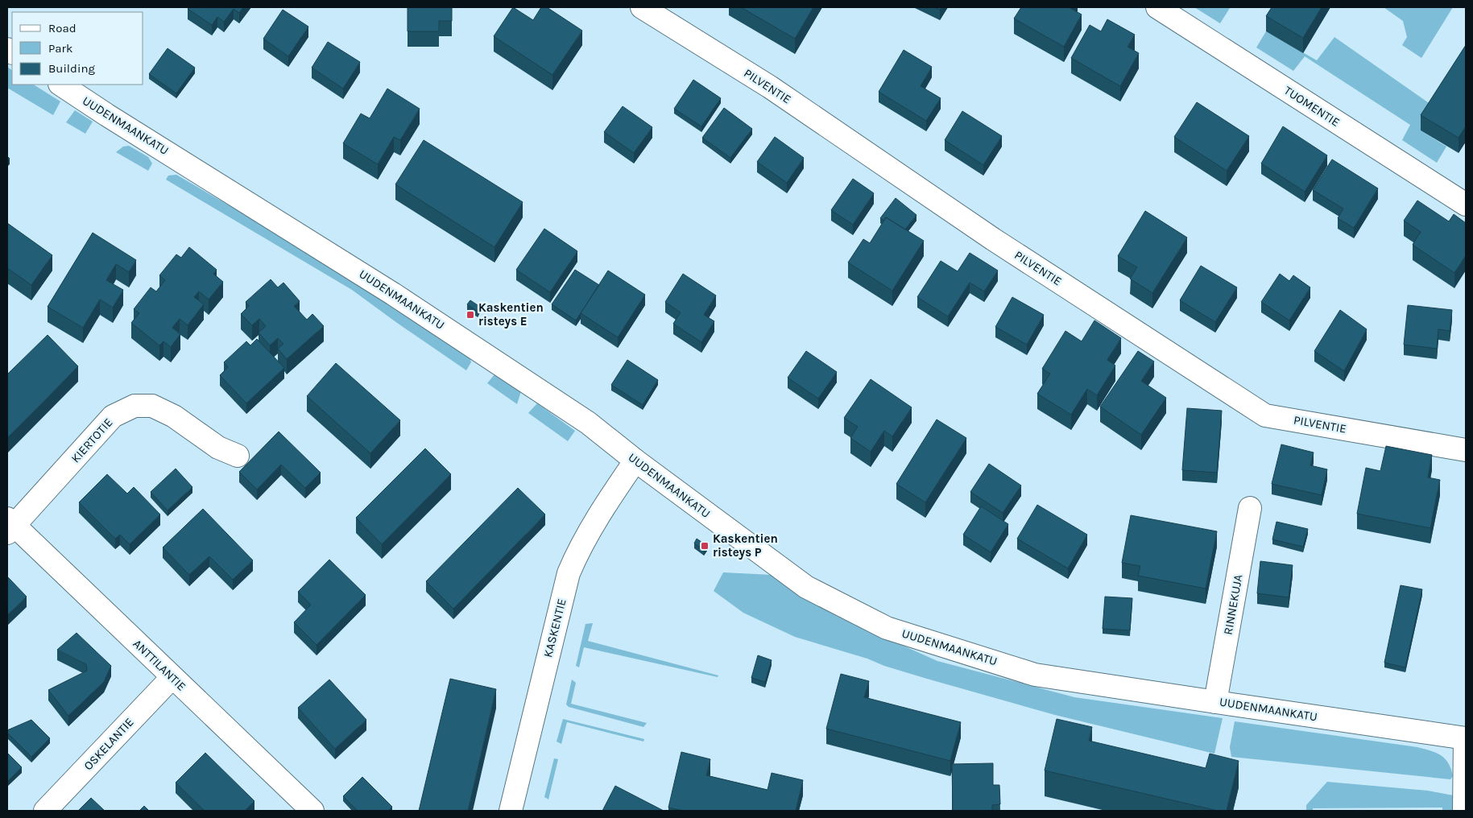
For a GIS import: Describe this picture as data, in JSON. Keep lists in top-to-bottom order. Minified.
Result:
{"streets":{"street":["PILVENTIE","TUOMENTIE","UUDENMAANKATU","KIERTOTIE","RINNEKUJA","KASKENTIE","ANTTILANTIE","OSKELANTIE"]},"crossings":[["UUDENMAANKATU","RINNEKUJA"],["UUDENMAANKATU","KASKENTIE"],["KIERTOTIE","ANTTILANTIE"],["ANTTILANTIE","OSKELANTIE"]],"places":{"transit":["Kaskentien risteys E","Kaskentien risteys P"]},"legend":["Road","Park","Building"]}
